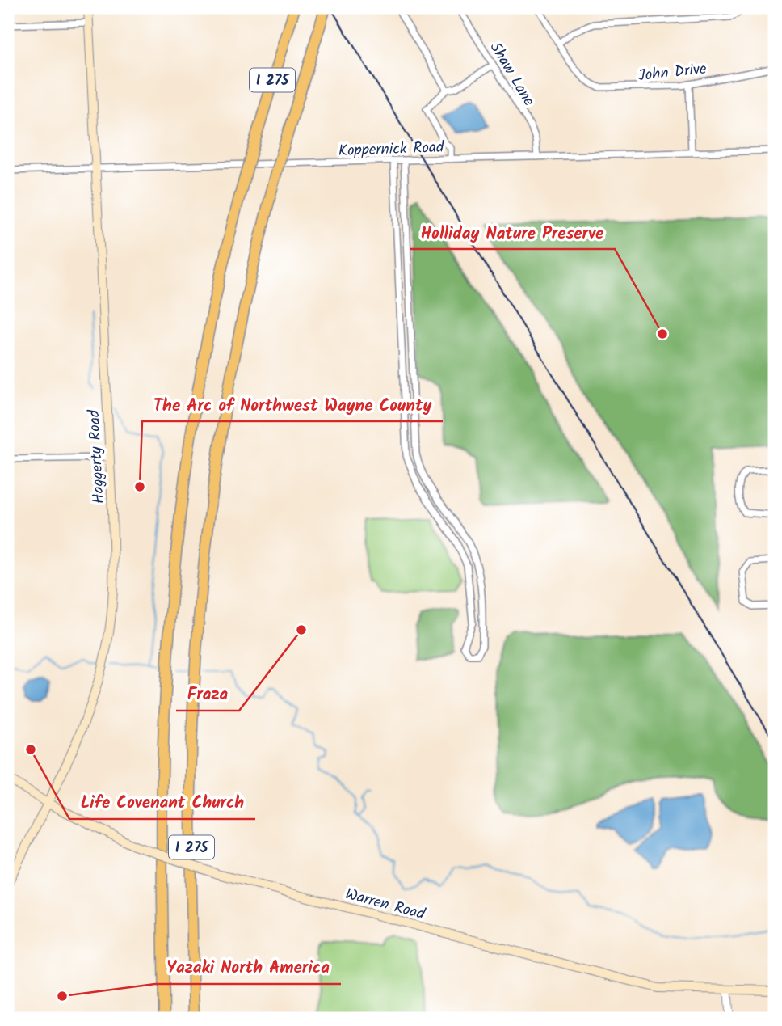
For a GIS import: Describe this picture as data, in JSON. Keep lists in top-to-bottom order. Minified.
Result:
{"streets":{"highway":["I 275"],"main road":["Haggerty Road","Warren Road"],"street":["John Drive","Shaw Lane","Koppernick Road"]},"crossings":[["Shaw Lane","Koppernick Road"],["Koppernick Road","Haggerty Road"],["Haggerty Road","Warren Road"]],"places":["Holliday Nature Preserve","The Arc of Northwest Wayne County","Fraza","Life Covenant Church","Yazaki North America"]}
